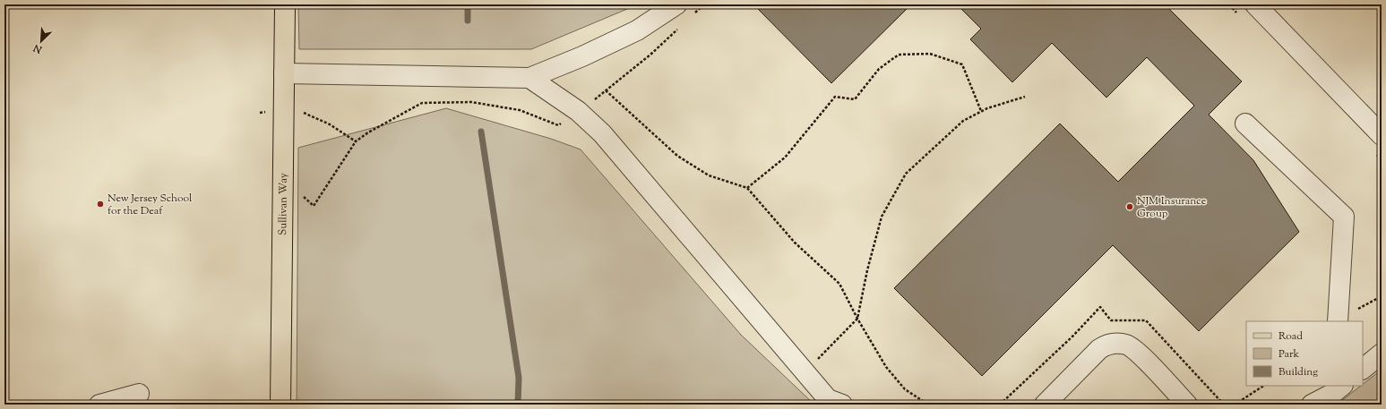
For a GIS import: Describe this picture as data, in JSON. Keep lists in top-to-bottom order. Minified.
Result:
{"streets":{"main road":["Sullivan Way"]},"places":["New Jersey School for the Deaf","NJM Insurance Group"],"legend":["Road","Park","Building"],"north":"bottom left"}
